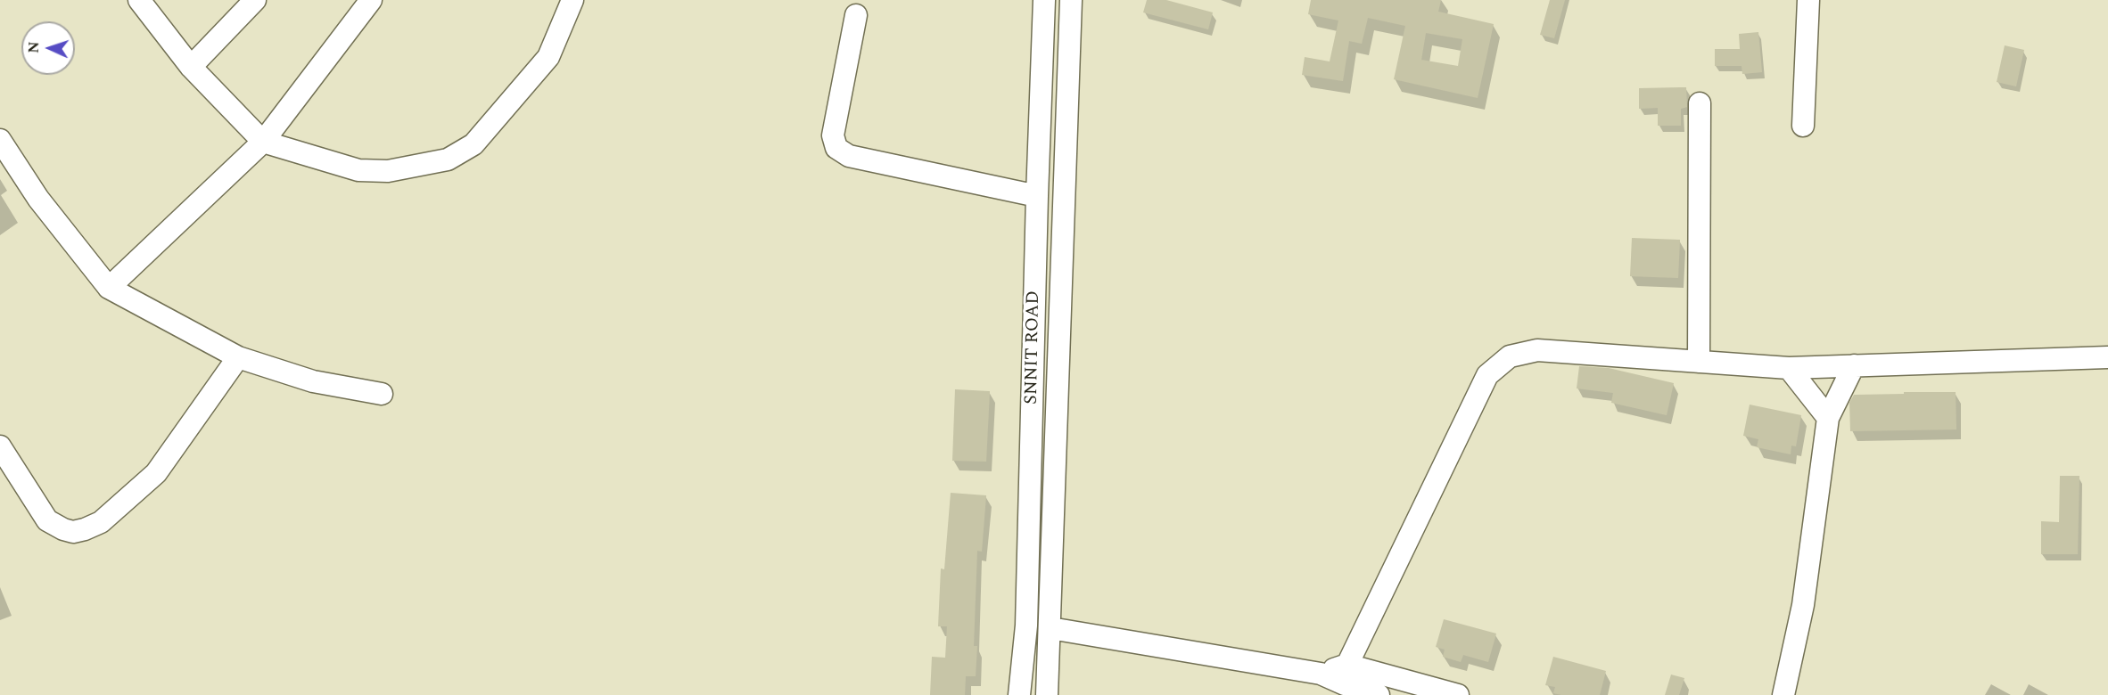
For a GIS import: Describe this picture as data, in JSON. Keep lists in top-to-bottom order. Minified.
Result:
{"streets":{"street":["SNNIT ROAD"]},"north":"left"}
